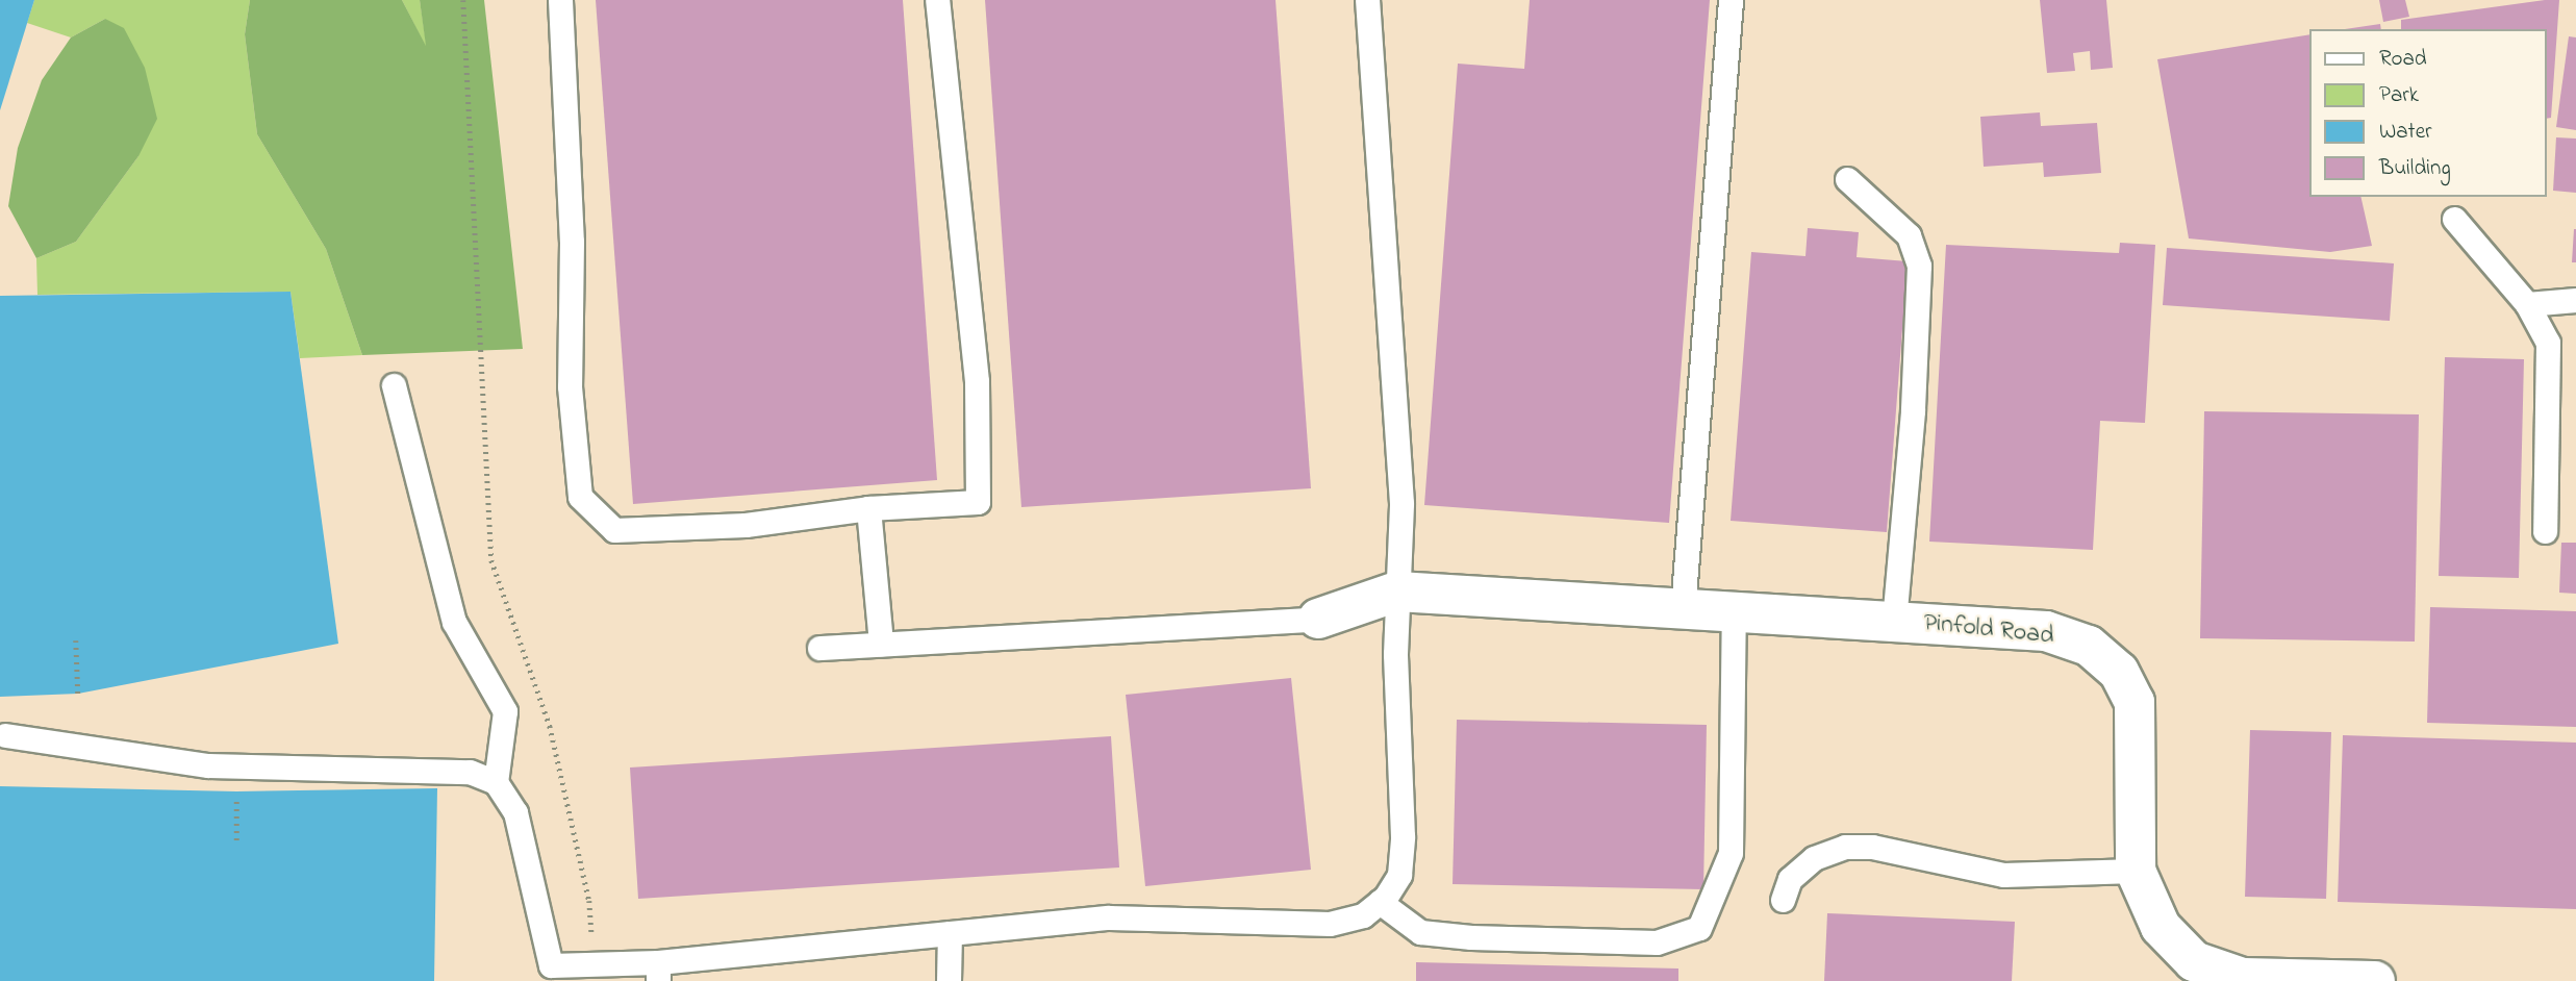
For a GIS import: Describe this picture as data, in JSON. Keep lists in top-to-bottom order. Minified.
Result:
{"streets":{"street":["Pinfold Road"]},"legend":["Road","Park","Water","Building"]}
